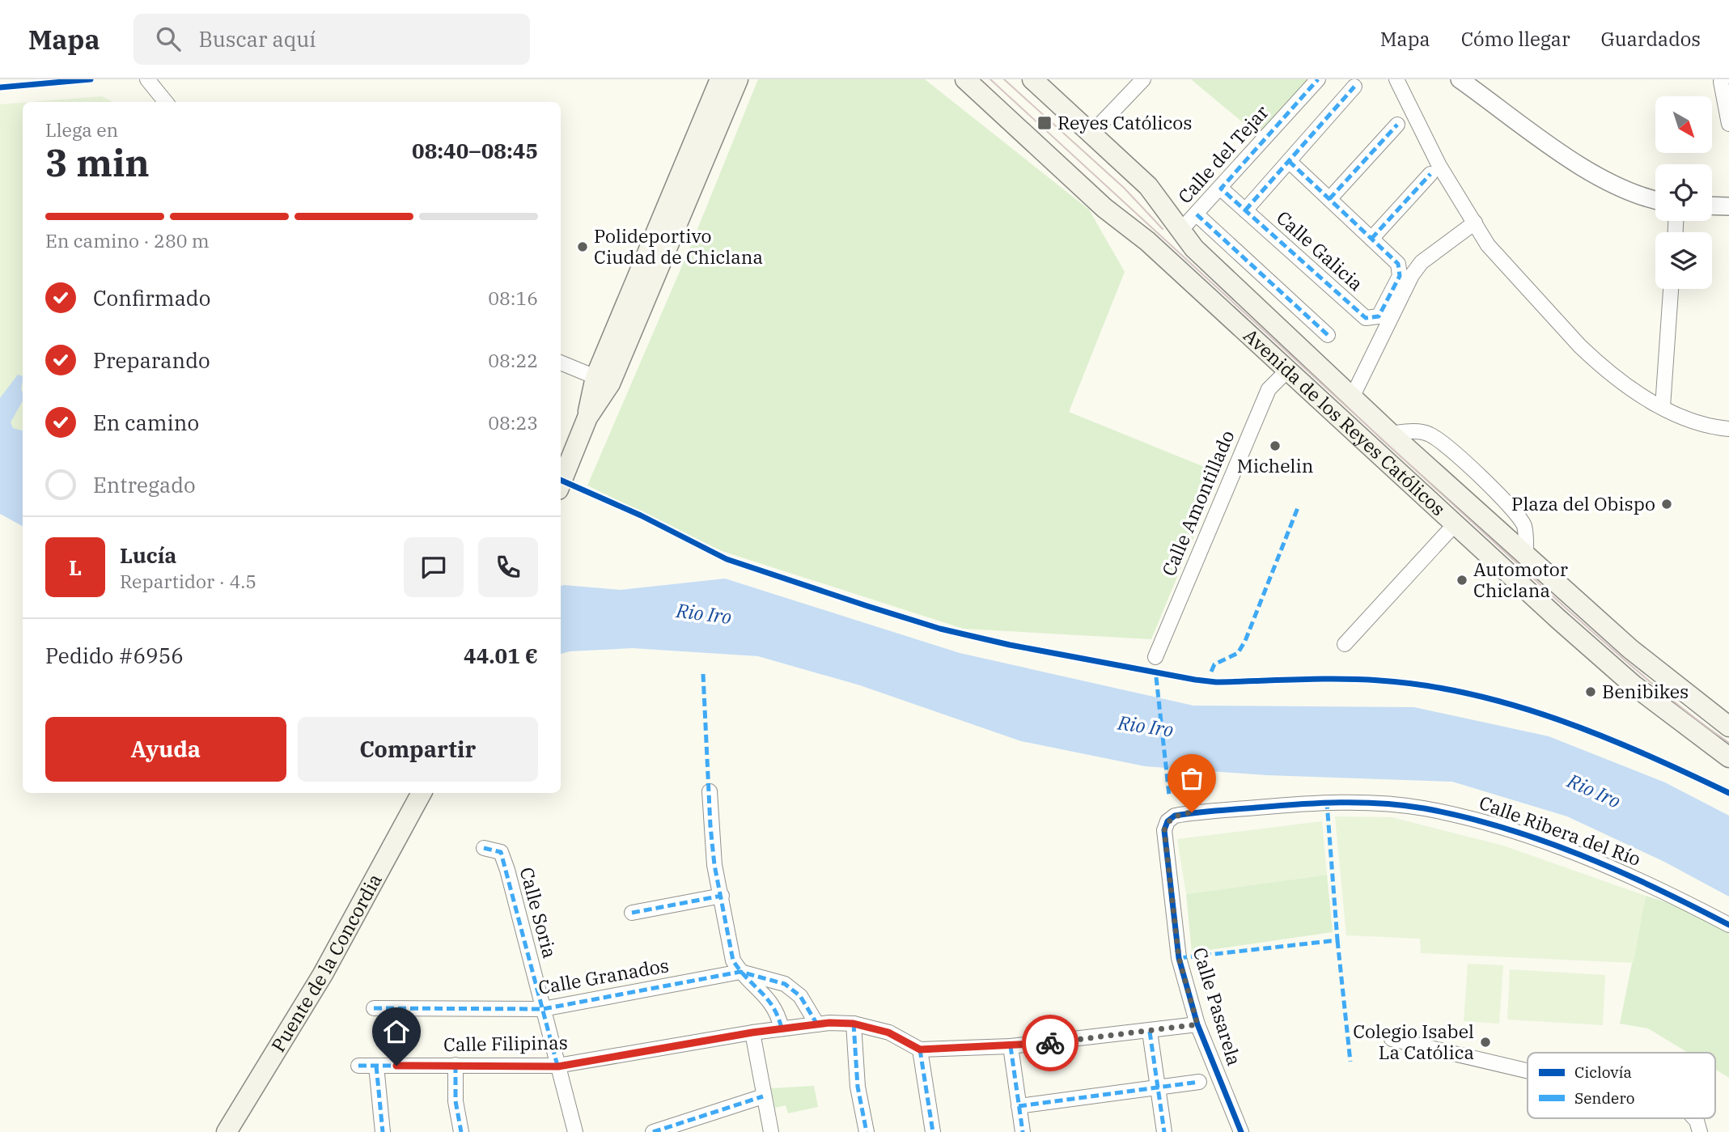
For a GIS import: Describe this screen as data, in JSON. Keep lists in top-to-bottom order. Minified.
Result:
{"streets":{"main road":["Avenida de los Reyes Católicos","Puente de la Concordia"],"street":["Calle del Tejar","Calle Galicia","Calle Amontillado","Calle Ribera del Río","Calle Soria","Calle Granados","Calle Pasarela","Calle Filipinas"]},"crossings":[["Calle del Tejar","Calle Galicia"],["Calle del Tejar","Avenida de los Reyes Católicos"],["Avenida de los Reyes Católicos","Calle Amontillado"],["Calle Ribera del Río","Calle Pasarela"],["Calle Soria","Calle Granados"],["Calle Soria","Calle Filipinas"],["Calle Granados","Calle Filipinas"]],"water":["Rio Iro"],"places":{"transit":["Reyes Católicos"],"other":["Polideportivo Ciudad de Chiclana","Michelin","Plaza del Obispo","Automotor Chiclana","Benibikes","Colegio Isabel La Católica"]},"legend":["Ciclovía","Sendero"],"north":"bottom right","page":{"header":"Mapa","search":"Buscar aquí","nav":["Mapa","Cómo llegar","Guardados"],"heading":["3 min","Llega en","08:40–08:45"],"panel":["Lucía","Repartidor · 4.5","Pedido #6956","44.01 €"],"bar":"En camino · 280 m","list":[["Confirmado","08:16"],["Preparando","08:22"],["En camino","08:23"],"Entregado"],"round":"L","buttons":["Ayuda","Compartir"]}}
